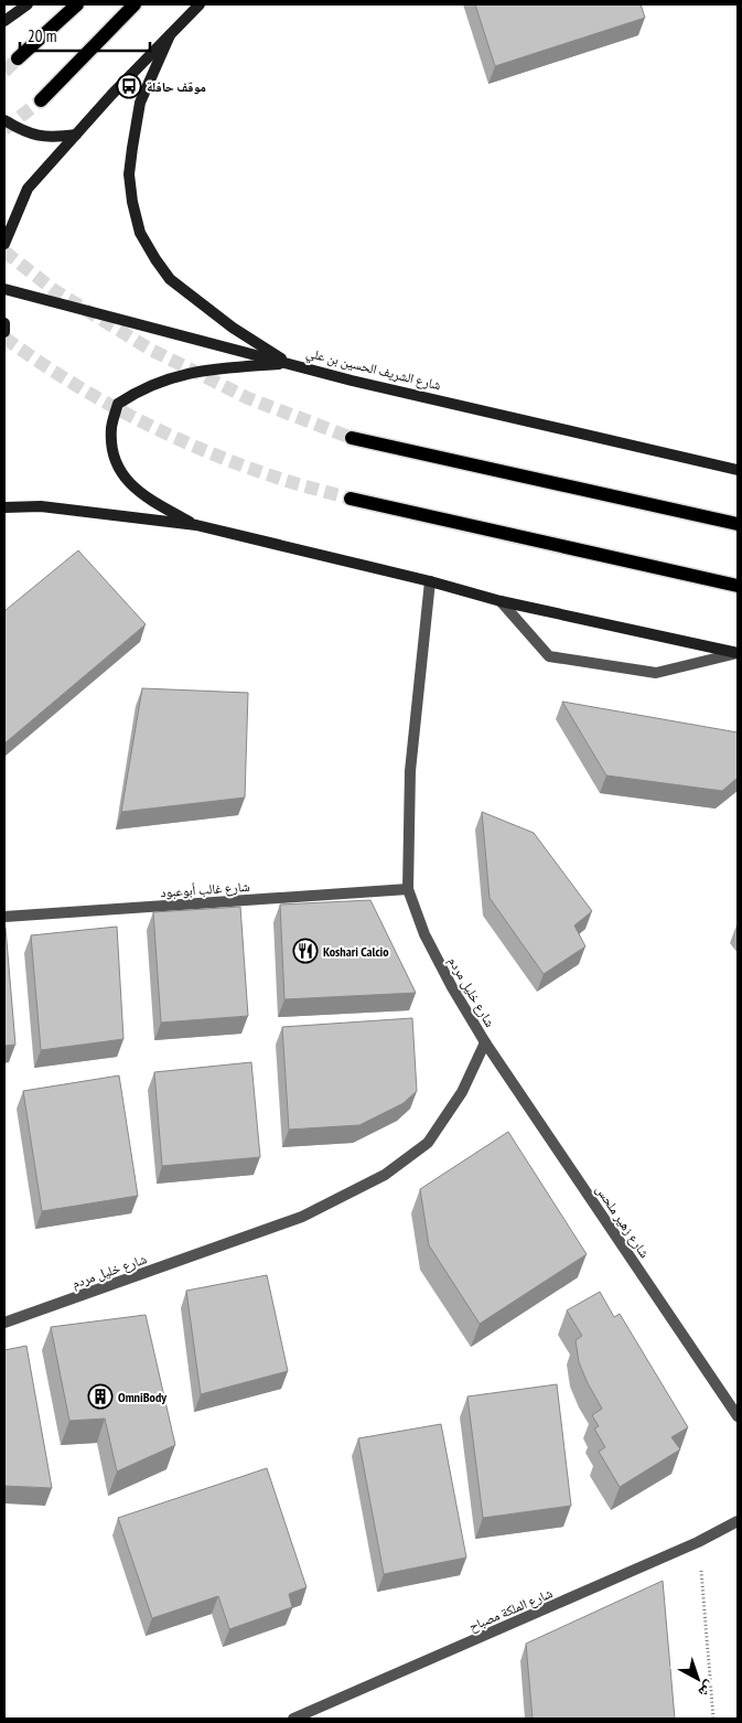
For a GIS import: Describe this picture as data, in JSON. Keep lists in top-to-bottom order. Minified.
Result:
{"streets":{"street":["شارع الشريف الحسين بن علي","شارع غالب أبوعبود","شارع خليل مردم","شارع زهير ملحس","شارع الملكة مصباح"]},"crossings":[["شارع غالب أبوعبود","شارع خليل مردم"],["شارع خليل مردم","شارع زهير ملحس"]],"places":{"bus stop":["موقف حافلة"],"restaurant":["Koshari Calcio"],"building":["OmniBody"]},"scale_bar":"20 m","north":"bottom right"}
